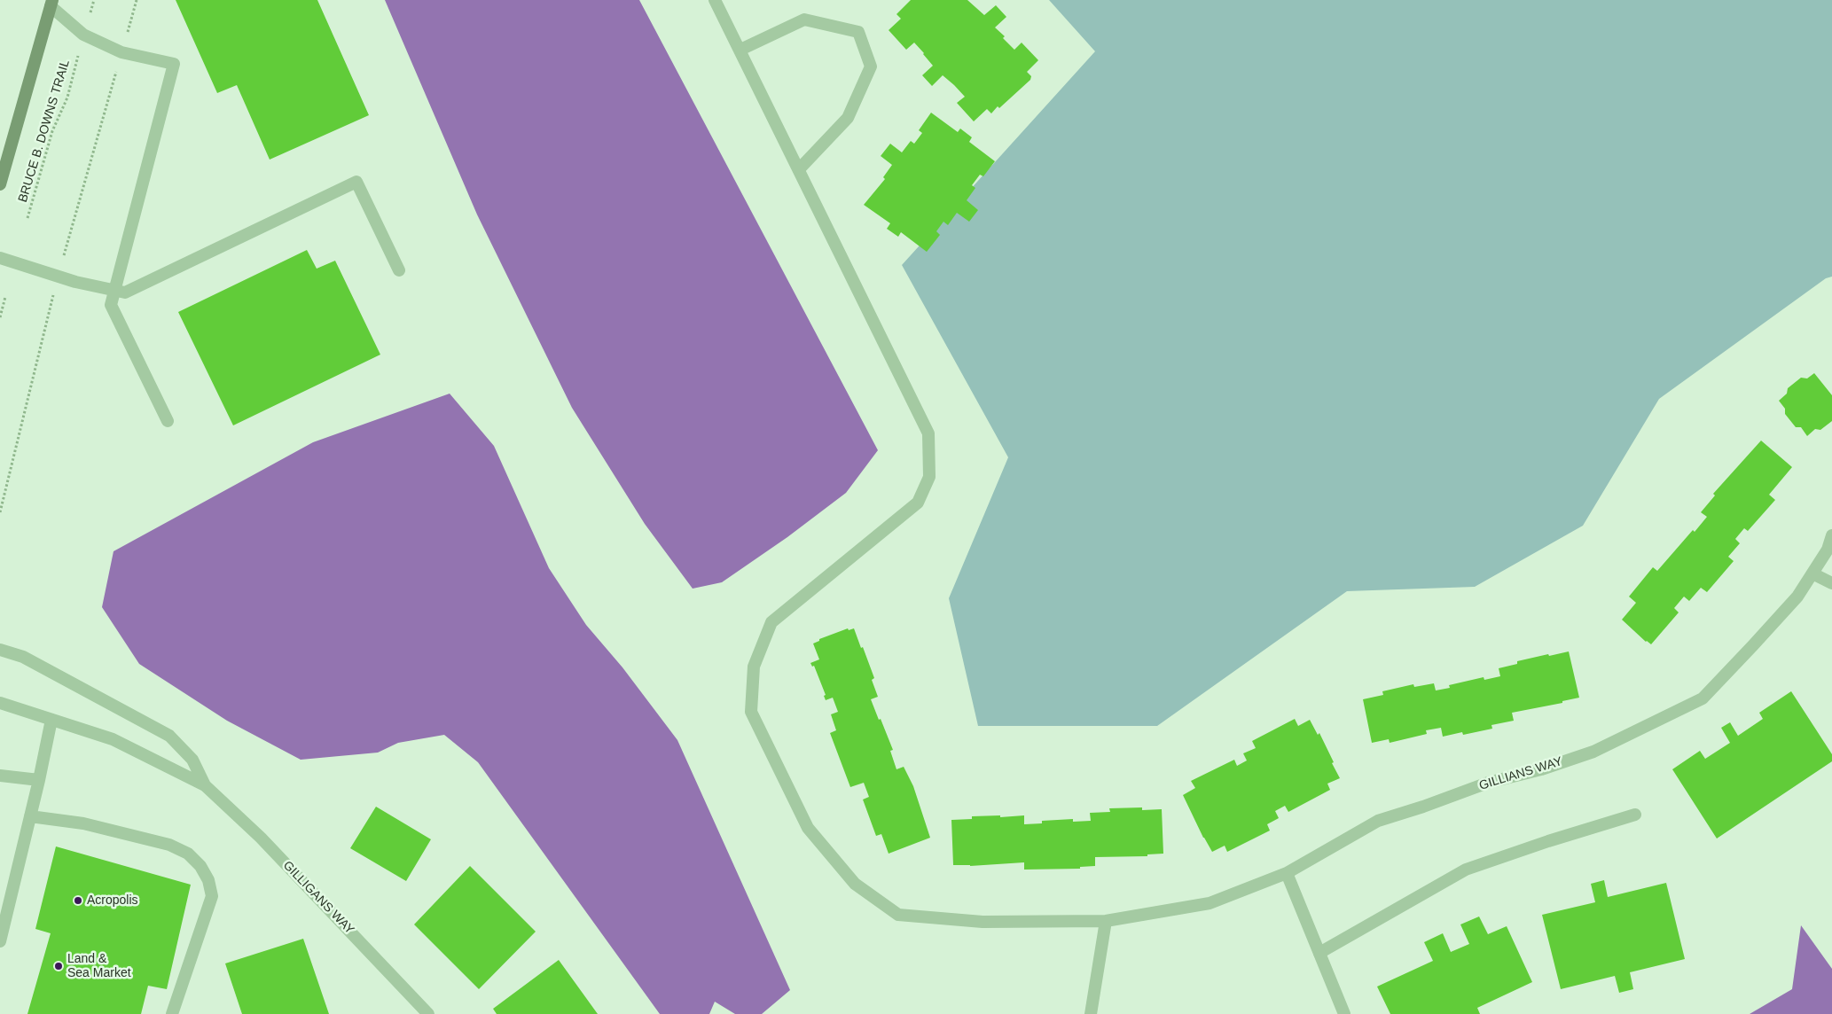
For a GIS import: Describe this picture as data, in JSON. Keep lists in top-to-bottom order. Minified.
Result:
{"streets":{"street":["GILLIANS WAY","GILLIGANS WAY"],"path":["BRUCE B. DOWNS TRAIL"]},"places":["Acropolis","Land & Sea Market"]}
